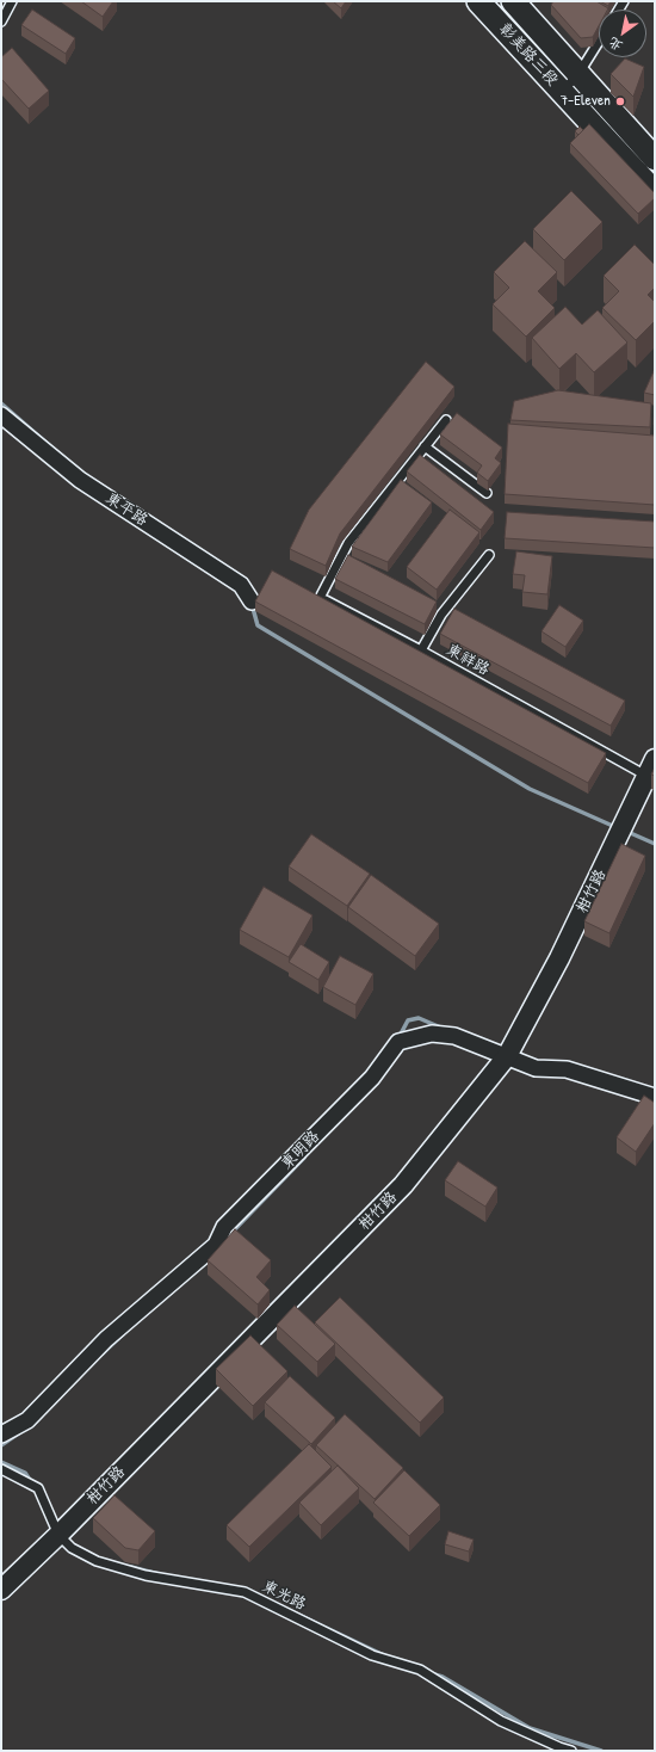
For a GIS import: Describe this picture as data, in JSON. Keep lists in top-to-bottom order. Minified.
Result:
{"streets":{"main road":["彰美路三段"],"street":["東平路","柑竹路","東明路"],"lane":["東祥路","東光路"]},"crossings":[["東祥路","柑竹路"],["柑竹路","東明路"],["柑竹路","東光路"]],"places":["7-Eleven"],"north":"bottom left"}
